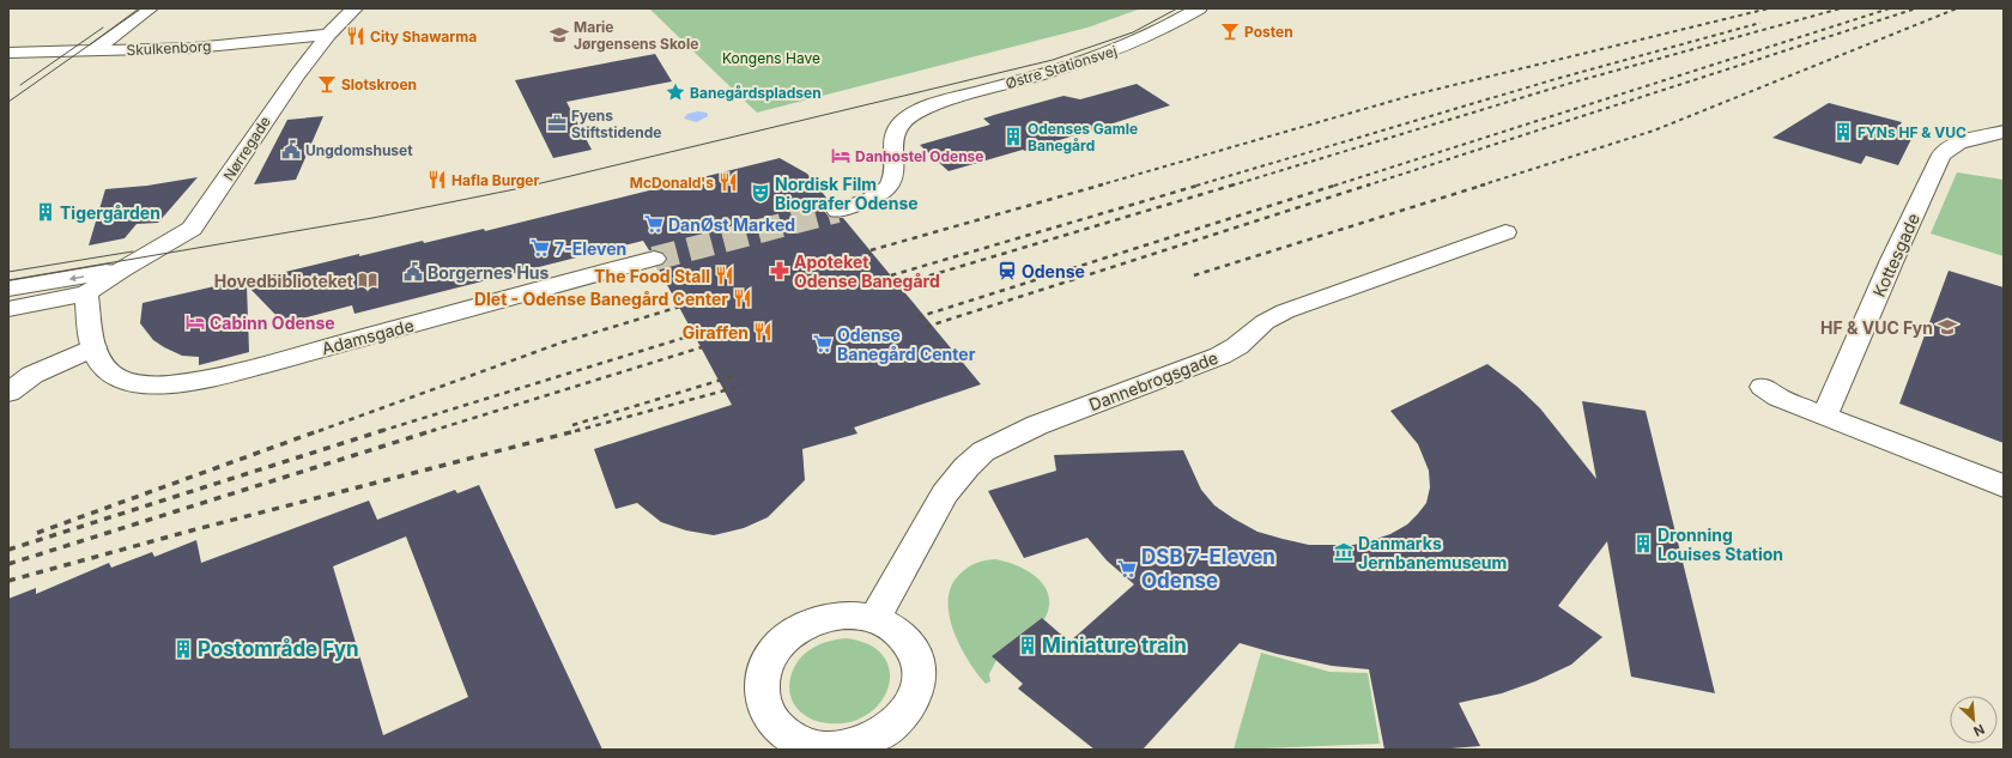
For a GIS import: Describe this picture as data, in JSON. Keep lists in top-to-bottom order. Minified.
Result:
{"streets":{"street":["Skulkenborg","Østre Stationsvej","Nørregade","Kottesgade","Adamsgade","Dannebrogsgade"]},"crossings":[["Skulkenborg","Nørregade"]],"parks":["Kongens Have"],"places":{"bar":["Posten","Slotskroen"],"school or university":["Marie Jørgensens Skole","HF & VUC Fyn"],"restaurant":["City Shawarma","Hafla Burger","McDonald's","The Food Stall","Dlet - Odense Banegård Center","Giraffen"],"place":["Banegårdspladsen"],"office":["Fyens Stiftstidende"],"building":["FYNs HF & VUC","Odenses Gamle Banegård","Tigergården","Dronning Louises Station","Miniature train","Postområde Fyn"],"public building":["Ungdomshuset","Borgernes Hus"],"hotel":["Danhostel Odense","Cabinn Odense"],"theatre":["Nordisk Film Biografer Odense"],"supermarket":["DanØst Marked","7-Eleven","Odense Banegård Center","DSB 7-Eleven Odense"],"pharmacy":["Apoteket Odense Banegård"],"station":["Odense"],"library":["Hovedbiblioteket"],"museum":["Danmarks Jernbanemuseum"]},"north":"bottom right"}
